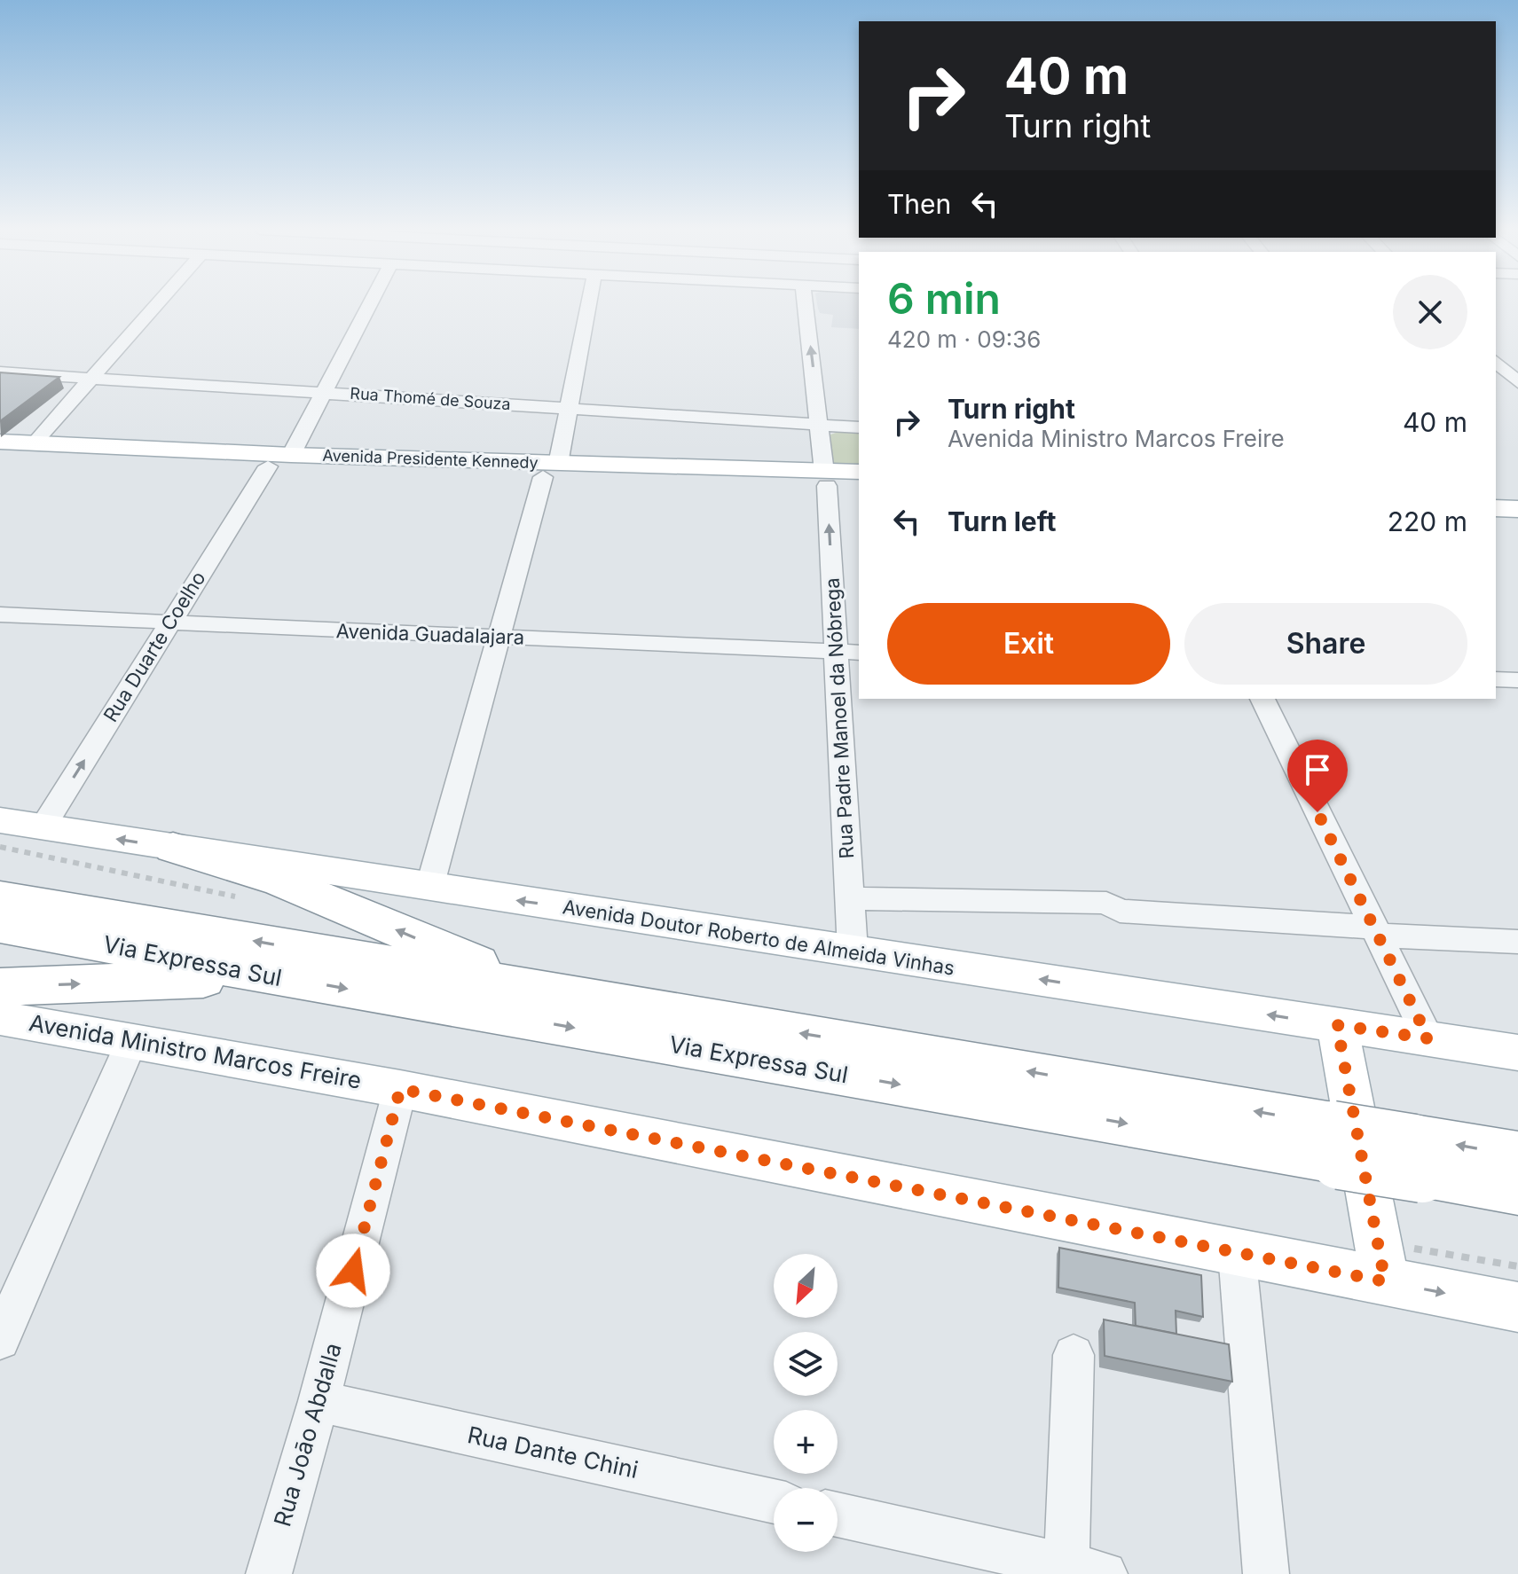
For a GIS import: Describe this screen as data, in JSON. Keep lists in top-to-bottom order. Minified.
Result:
{"streets":{"highway":["Via Expressa Sul"],"main road":["Avenida Presidente Kennedy","Avenida Doutor Roberto de Almeida Vinhas","Avenida Ministro Marcos Freire"],"street":["Rua Thomé de Souza","Avenida Guadalajara","Rua Duarte Coelho","Rua Padre Manoel da Nóbrega","Rua Joāo Abdalla","Rua Dante Chini"]},"crossings":[["Rua Thomé de Souza","Rua Padre Manoel da Nóbrega"],["Avenida Presidente Kennedy","Rua Duarte Coelho"],["Avenida Presidente Kennedy","Rua Padre Manoel da Nóbrega"],["Avenida Guadalajara","Rua Duarte Coelho"],["Avenida Guadalajara","Rua Padre Manoel da Nóbrega"],["Rua Duarte Coelho","Avenida Doutor Roberto de Almeida Vinhas"],["Rua Padre Manoel da Nóbrega","Avenida Doutor Roberto de Almeida Vinhas"],["Avenida Ministro Marcos Freire","Rua Joāo Abdalla"],["Rua Joāo Abdalla","Rua Dante Chini"]],"one_way":["Rua Duarte Coelho","Rua Padre Manoel da Nóbrega","Avenida Doutor Roberto de Almeida Vinhas"],"north":"bottom left","page":{"turn":["40 m","Turn right"],"then":"Then","heading":["6 min","420 m · 09:36"],"list":[{"name":"Turn right","note":"Avenida Ministro Marcos Freire","value":"40 m"},{"name":"Turn left","value":"220 m"}],"buttons":["Exit","Share"],"map_buttons":["+","−"]}}
